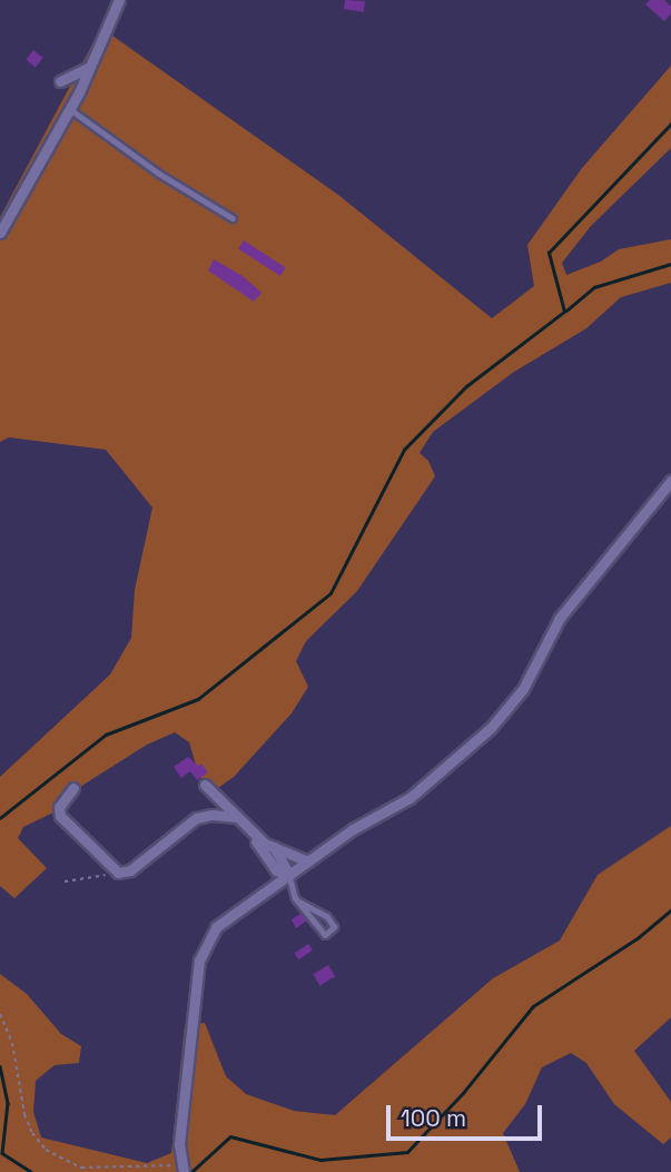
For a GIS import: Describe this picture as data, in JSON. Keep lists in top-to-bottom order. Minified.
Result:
{"scale_bar":"100 m"}
